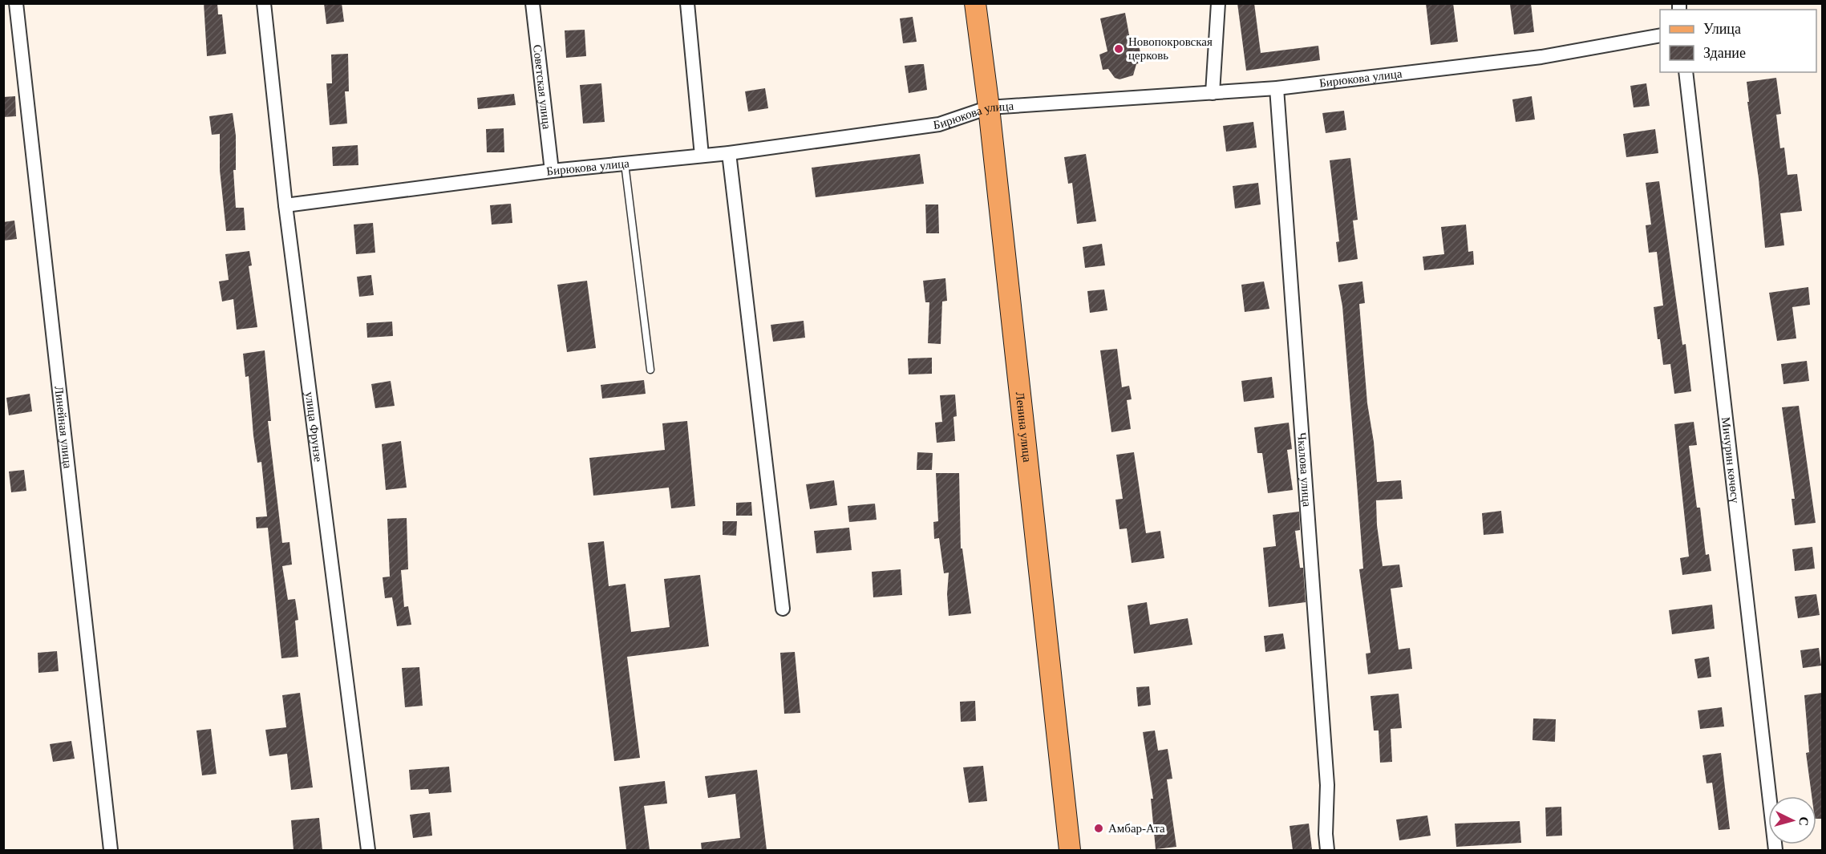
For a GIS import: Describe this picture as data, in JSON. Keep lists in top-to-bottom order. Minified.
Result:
{"streets":{"main road":["Ленина улица"],"street":["Бирюкова улица","Советская улица","Линейная улица","улица Фрунзе","Мичурин көчөсү","Чкалова улица"]},"crossings":[["Бирюкова улица","Советская улица"],["Бирюкова улица","Ленина улица"],["Бирюкова улица","улица Фрунзе"],["Бирюкова улица","Чкалова улица"]],"places":["Новопокровская церковь","Амбар-Ата"],"legend":["Улица","Здание"],"north":"right"}
